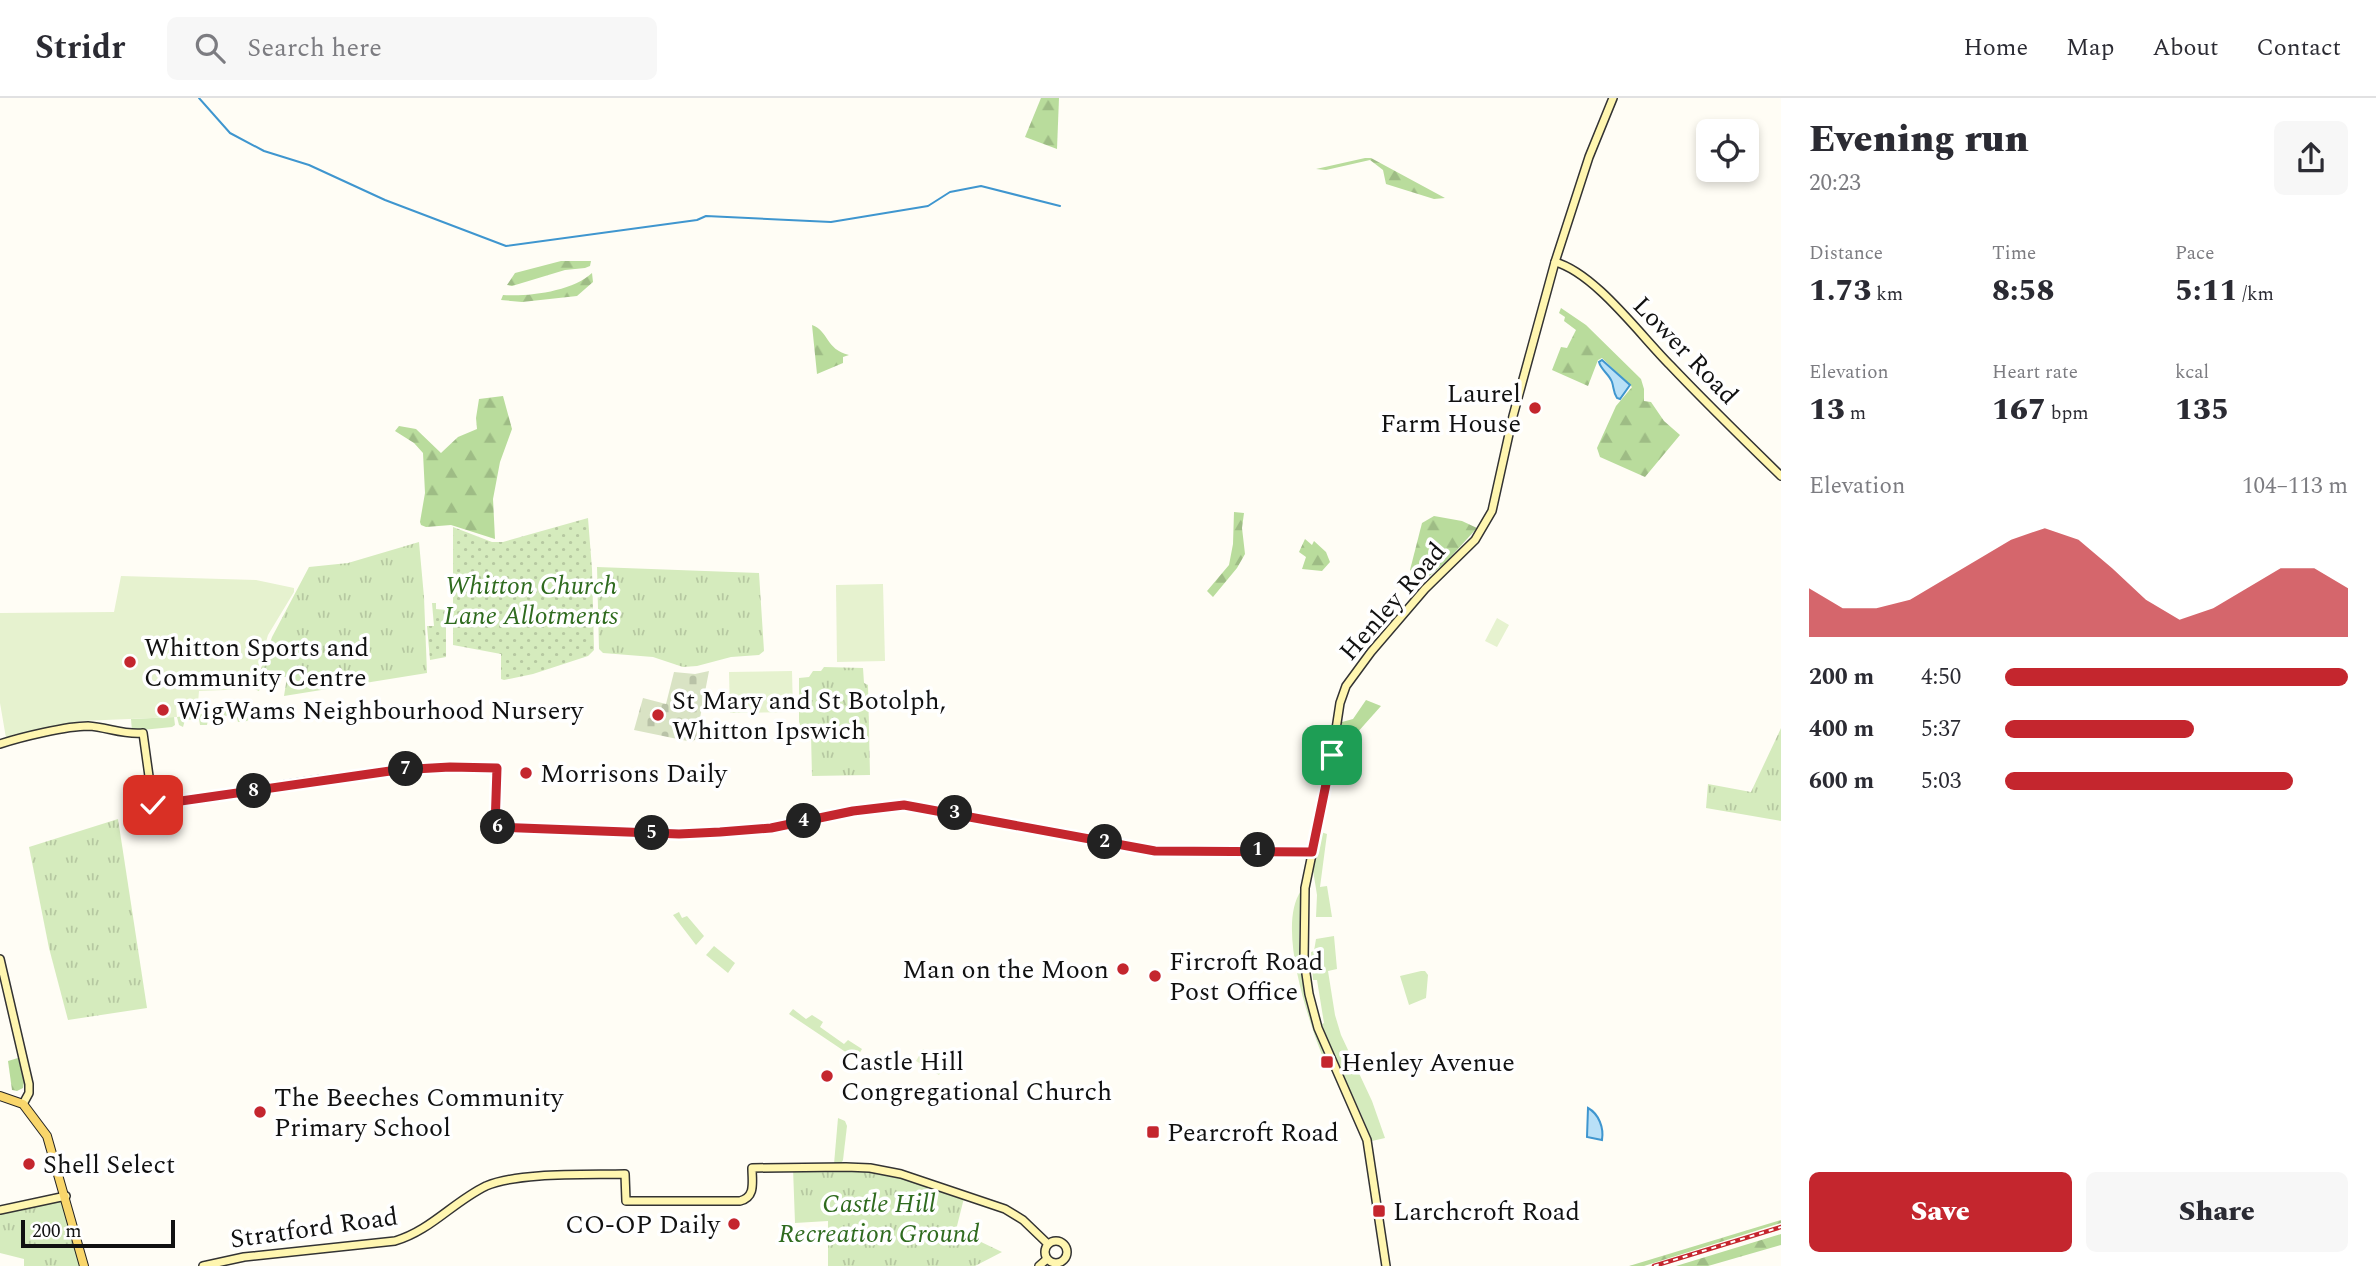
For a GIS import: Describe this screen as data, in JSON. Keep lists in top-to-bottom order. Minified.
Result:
{"streets":{"street":["Lower Road","Henley Road","Stratford Road"]},"crossings":[["Lower Road","Henley Road"]],"parks":["Whitton Church Lane Allotments","Castle Hill Recreation Ground"],"places":{"other":["Laurel Farm House","Whitton Sports and Community Centre","WigWams Neighbourhood Nursery","St Mary and St Botolph, Whitton Ipswich","Morrisons Daily","Man on the Moon","Fircroft Road Post Office","Castle Hill Congregational Church","The Beeches Community Primary School","Shell Select","CO-OP Daily"],"transit":["Henley Avenue","Pearcroft Road","Larchcroft Road"]},"scale_bar":"200 m","page":{"header":"Stridr","search":"Search here","nav":["Home","Map","About","Contact"],"heading":["Evening run","20:23"],"stats":[["Distance","1.73 km"],["Time","8:58"],["Pace","5:11 /km"],["Elevation","13 m"],["Heart rate","167 bpm"],["kcal","135"]],"chart":["Elevation","104–113 m"],"list":[{"name":"200 m","note":"4:50"},{"name":"400 m","note":"5:37"},{"name":"600 m","note":"5:03"}],"pins":["7","8","3","4","6","5","2","1"],"buttons":["Save","Share"],"scale":"200 m"}}
